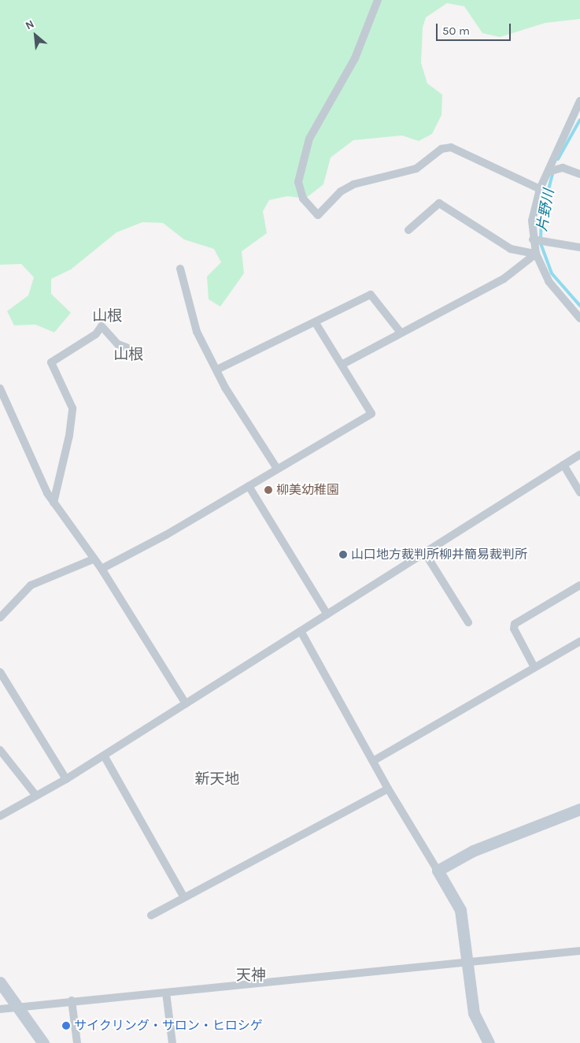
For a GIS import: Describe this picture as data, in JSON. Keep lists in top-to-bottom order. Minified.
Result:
{"districts":["山根","山根","新天地","天神"],"water":["片野川"],"places":["柳美幼稚園","山口地方裁判所柳井簡易裁判所","サイクリング・サロン・ヒロシゲ"],"scale_bar":"50 m","north":"top left"}
